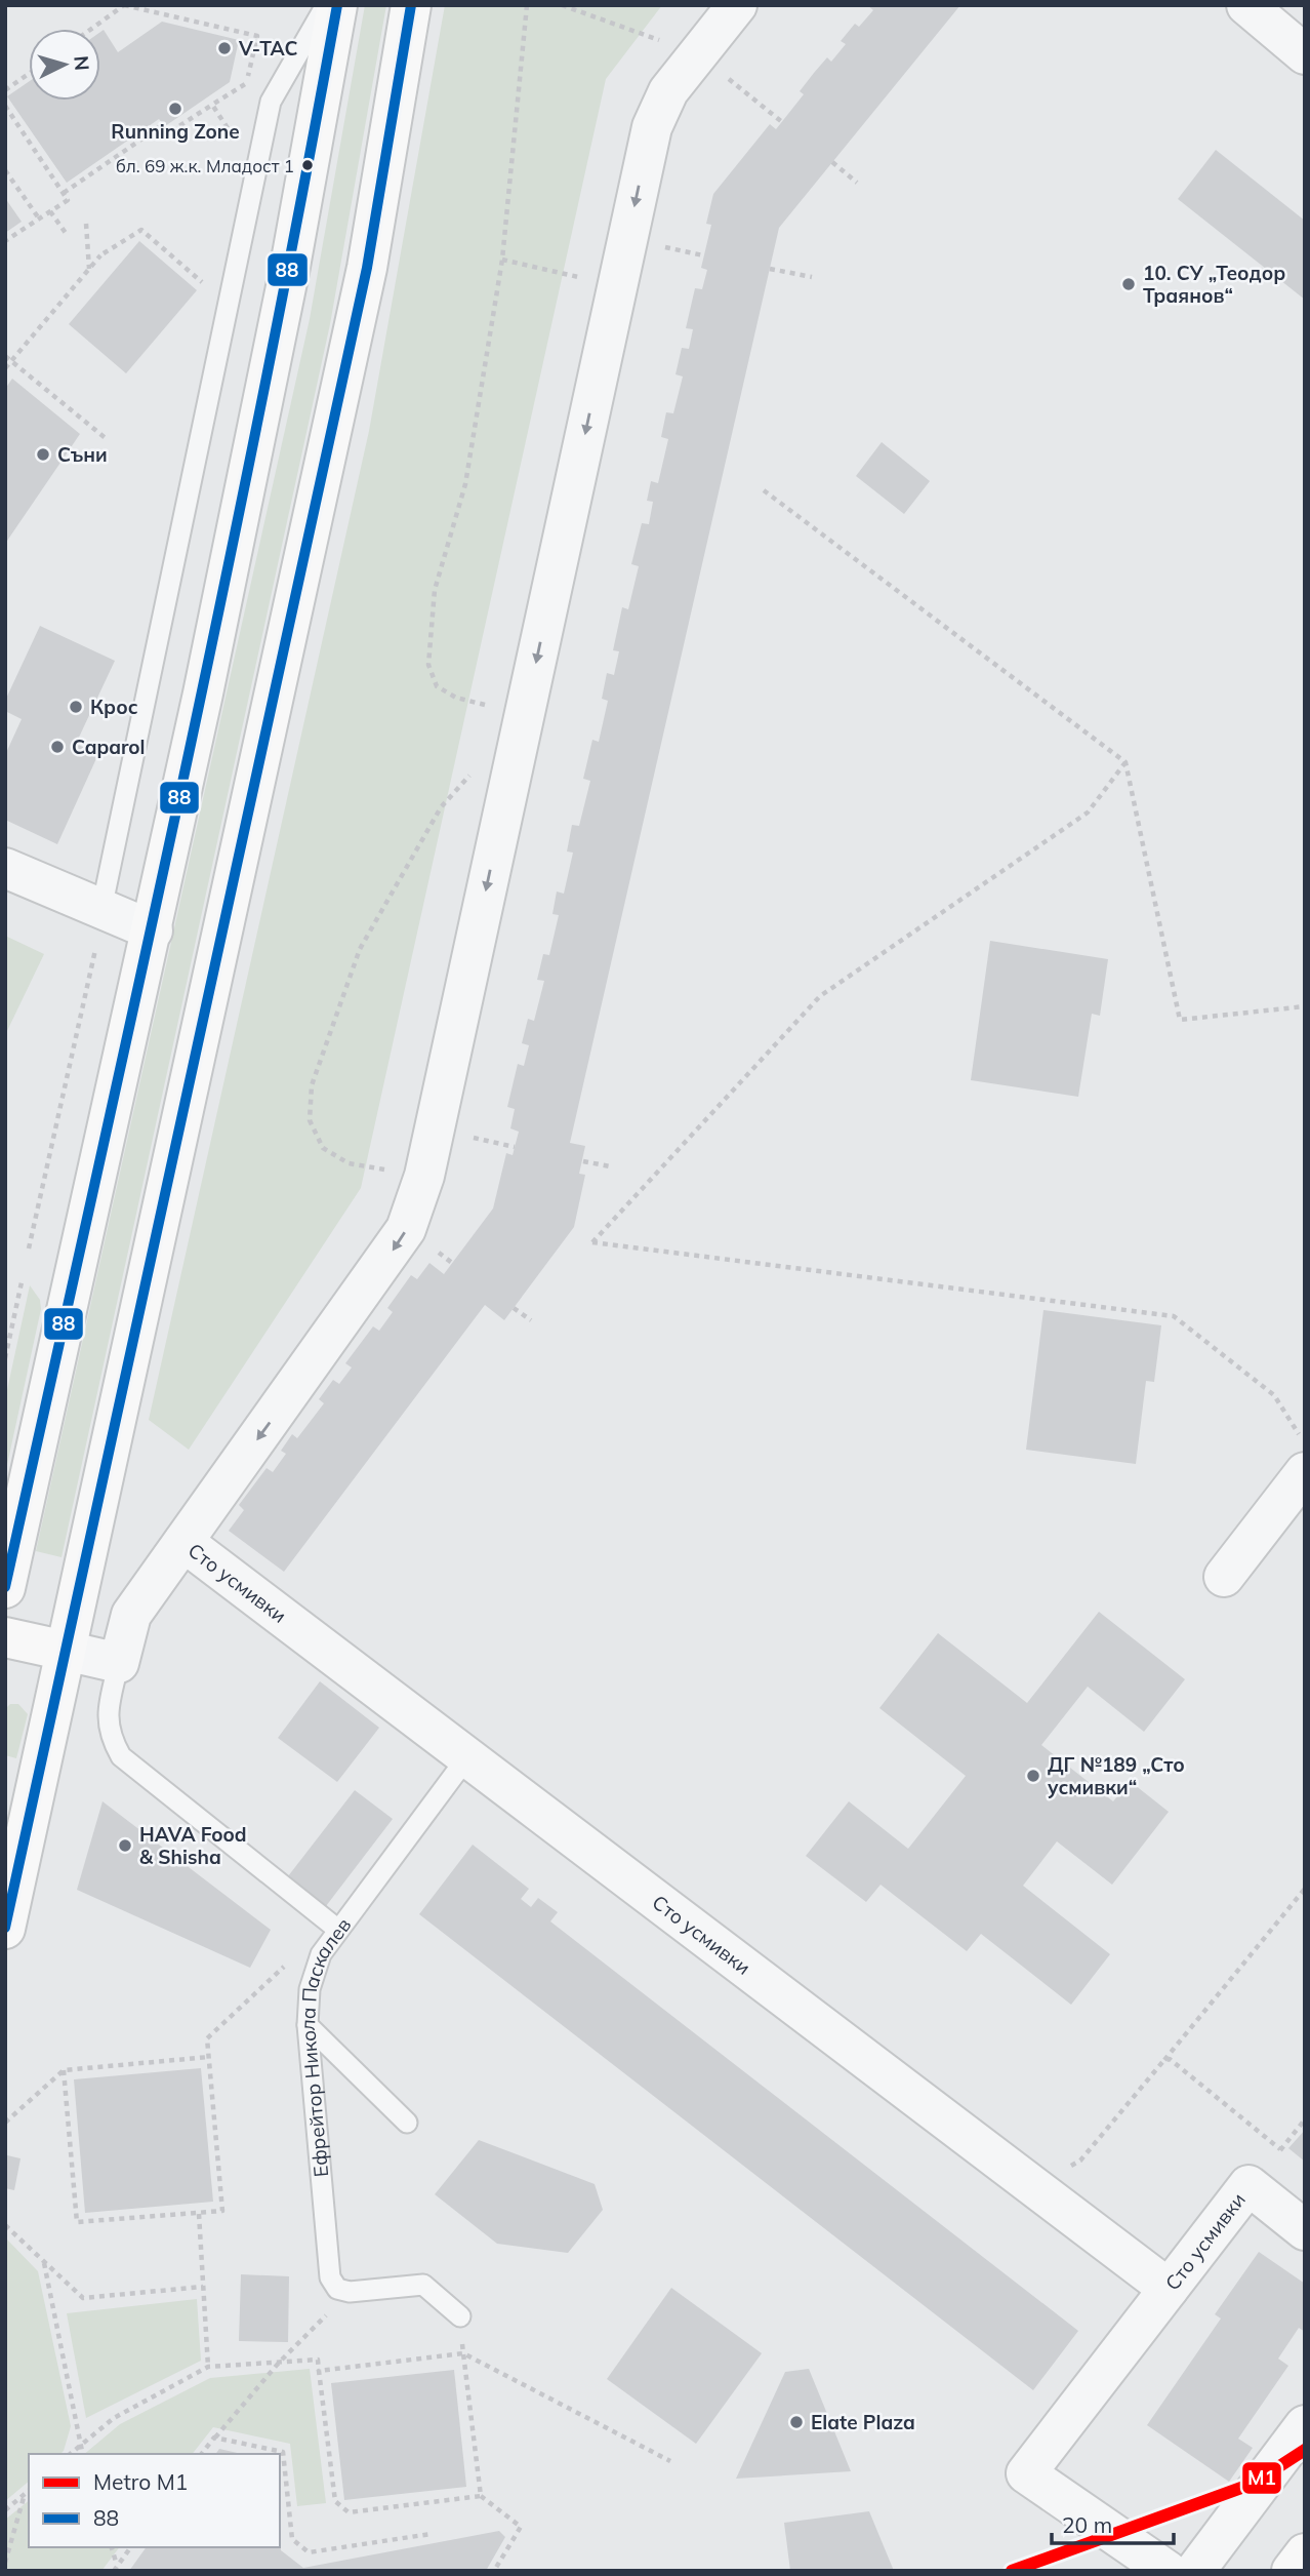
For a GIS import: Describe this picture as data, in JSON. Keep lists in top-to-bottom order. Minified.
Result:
{"streets":{"street":["Сто усмивки"],"lane":["Ефрейтор Никола Паскалев"]},"crossings":[["Сто усмивки","Ефрейтор Никола Паскалев"]],"places":["V-TAC","Running Zone","бл. 69 ж.к. Младост 1","10. СУ „Теодор Траянов“","Съни","Крос","Caparol","ДГ №189 „Сто усмивки“","HAVA Food & Shisha","Elate Plaza"],"lines":["transit line 88","metro line M1"],"legend":["Metro M1","88"],"scale_bar":"20 m","north":"right"}
